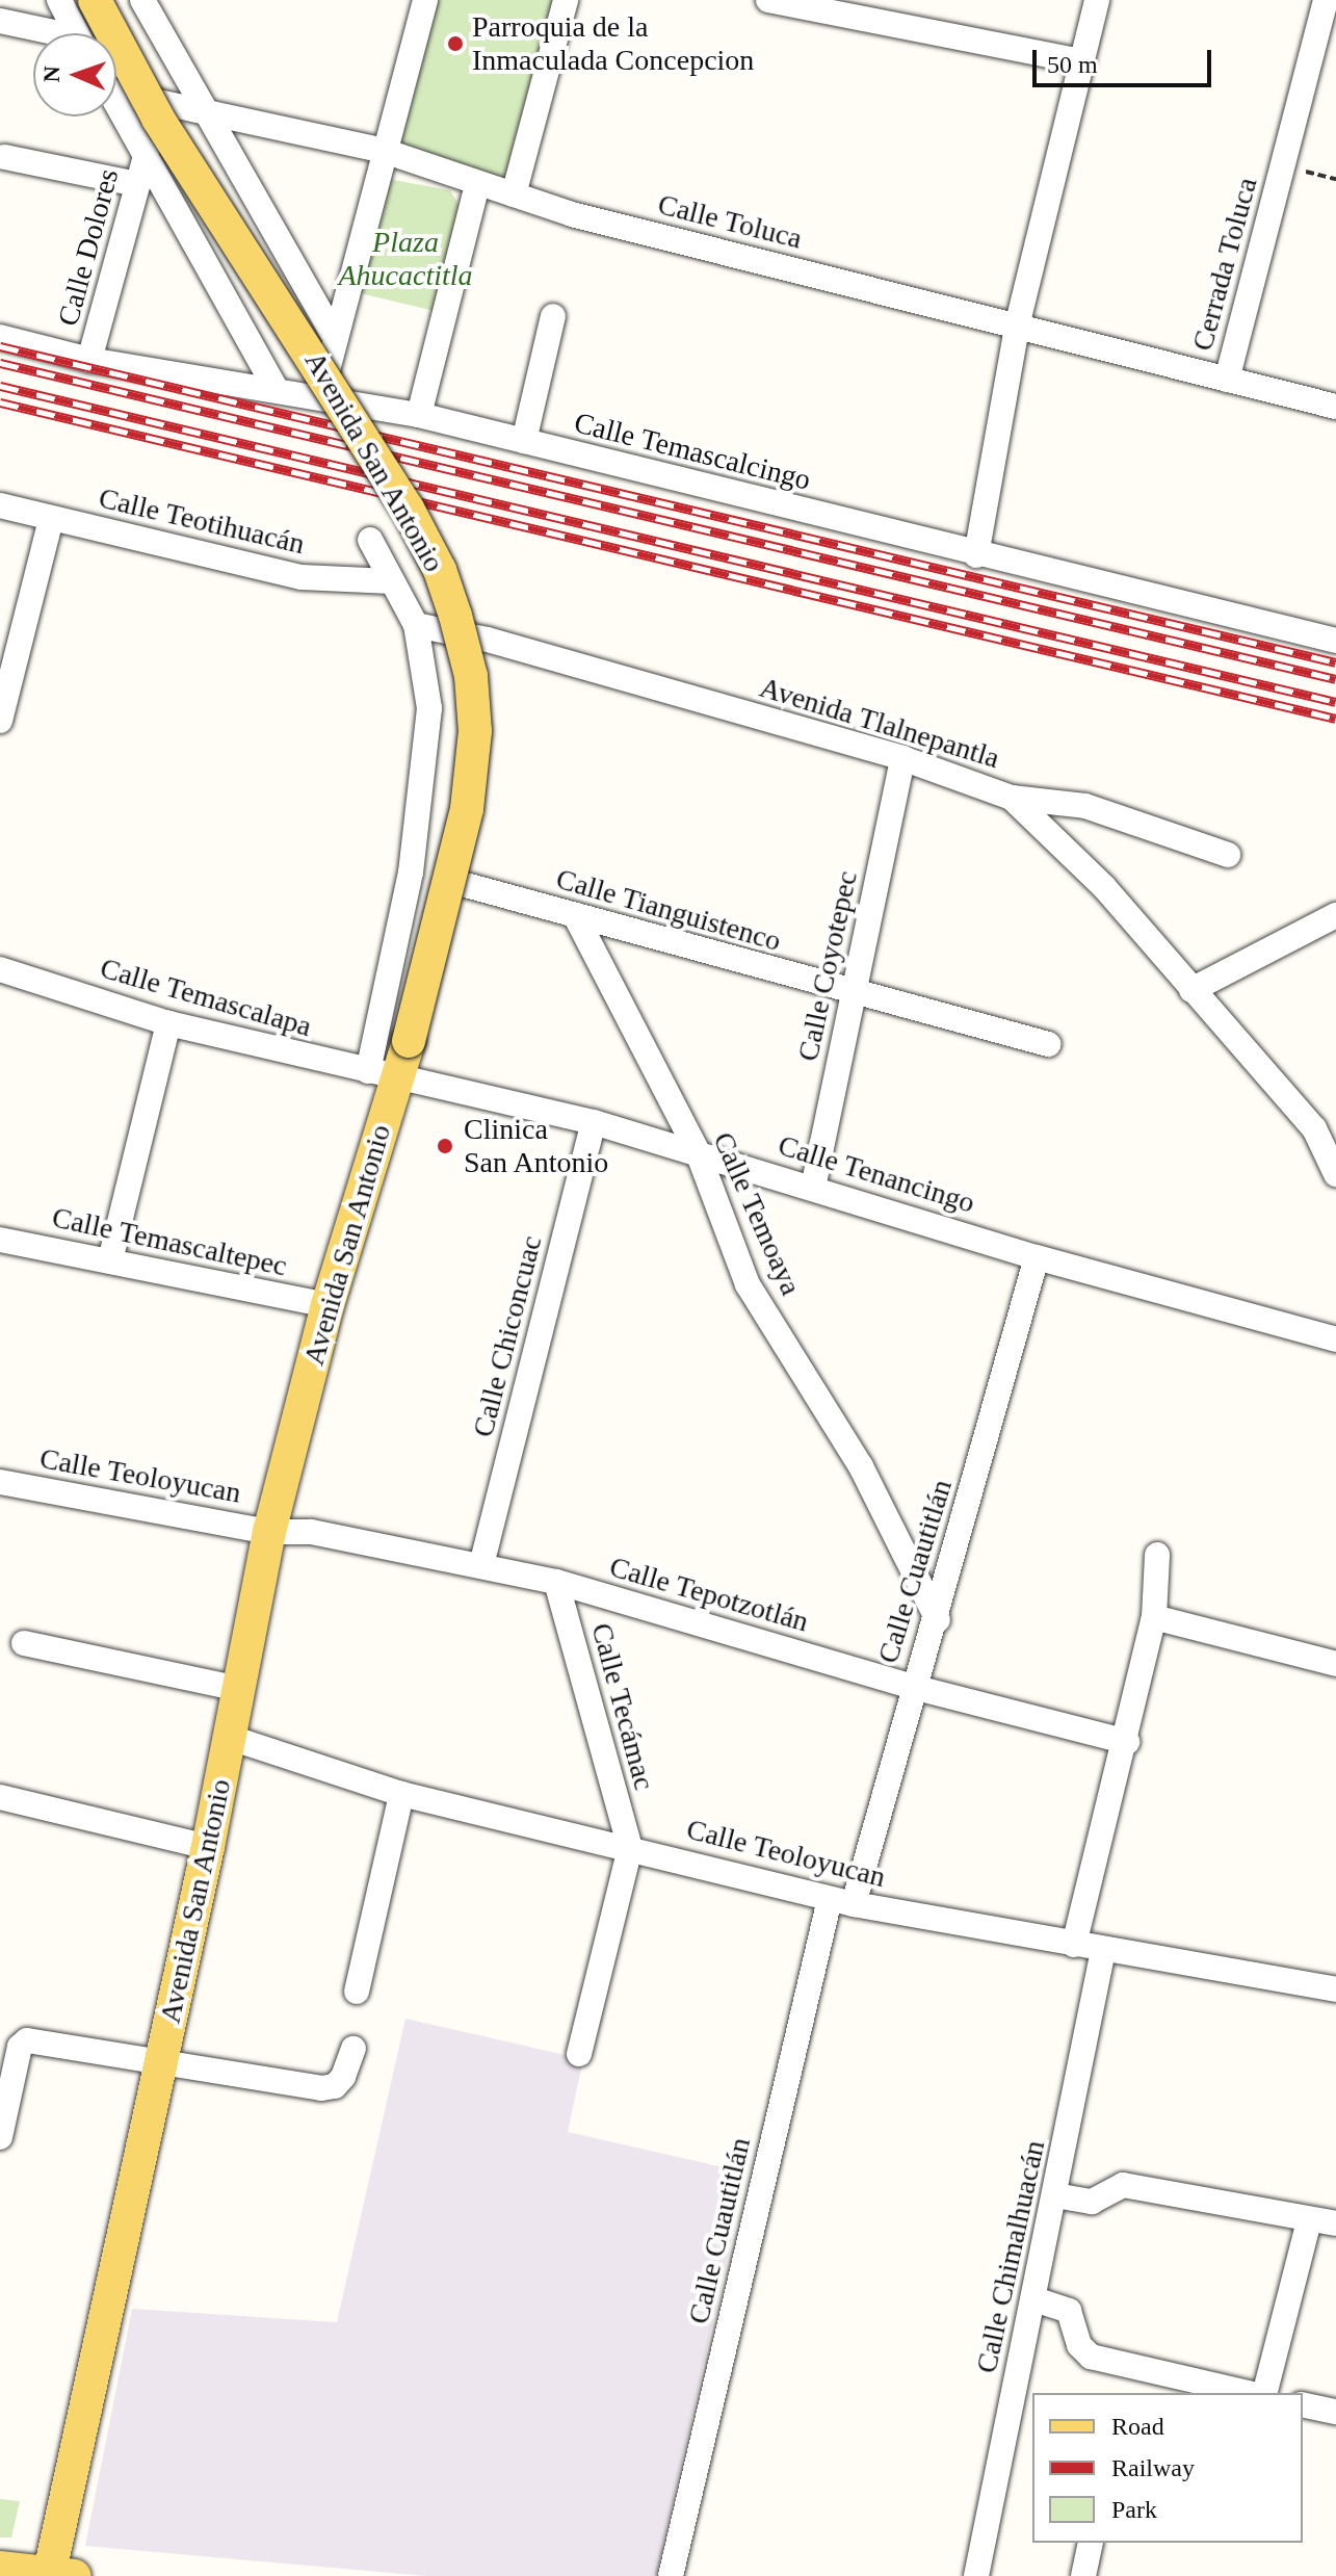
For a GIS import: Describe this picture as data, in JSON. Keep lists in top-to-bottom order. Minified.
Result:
{"streets":{"main road":["Avenida San Antonio"],"street":["Calle Toluca","Calle Dolores","Cerrada Toluca","Calle Temascalcingo","Calle Teotihuacán","Avenida Tlalnepantla","Calle Tianguistenco","Calle Coyotepec","Calle Temascalapa","Calle Tenancingo","Calle Temoaya","Calle Temascaltepec","Calle Chiconcuac","Calle Teoloyucan","Calle Cuautitlán","Calle Tepotzotlán","Calle Tecámac","Calle Chimalhuacán"]},"crossings":[["Calle Toluca","Cerrada Toluca"],["Calle Toluca","Avenida San Antonio"],["Calle Dolores","Calle Temascalcingo"],["Calle Dolores","Avenida San Antonio"],["Calle Temascalcingo","Avenida San Antonio"],["Avenida San Antonio","Calle Teotihuacán"],["Avenida San Antonio","Avenida Tlalnepantla"],["Avenida San Antonio","Calle Temascalapa"],["Avenida San Antonio","Calle Tenancingo"],["Avenida San Antonio","Calle Temascaltepec"],["Avenida San Antonio","Calle Teoloyucan"],["Avenida San Antonio","Calle Tepotzotlán"],["Avenida Tlalnepantla","Calle Coyotepec"],["Calle Tianguistenco","Calle Coyotepec"],["Calle Tianguistenco","Calle Temoaya"],["Calle Coyotepec","Calle Tenancingo"],["Calle Temascalapa","Calle Tenancingo"],["Calle Tenancingo","Calle Temoaya"],["Calle Tenancingo","Calle Chiconcuac"],["Calle Tenancingo","Calle Cuautitlán"],["Calle Temoaya","Calle Cuautitlán"],["Calle Chiconcuac","Calle Tepotzotlán"],["Calle Teoloyucan","Calle Cuautitlán"],["Calle Teoloyucan","Calle Tepotzotlán"],["Calle Teoloyucan","Calle Tecámac"],["Calle Teoloyucan","Calle Chimalhuacán"],["Calle Cuautitlán","Calle Tepotzotlán"],["Calle Tepotzotlán","Calle Tecámac"]],"parks":["Plaza Ahucactitla"],"places":["Parroquia de la Inmaculada Concepcion","Clinica San Antonio"],"legend":["Road","Railway","Park"],"scale_bar":"50 m","north":"left"}
